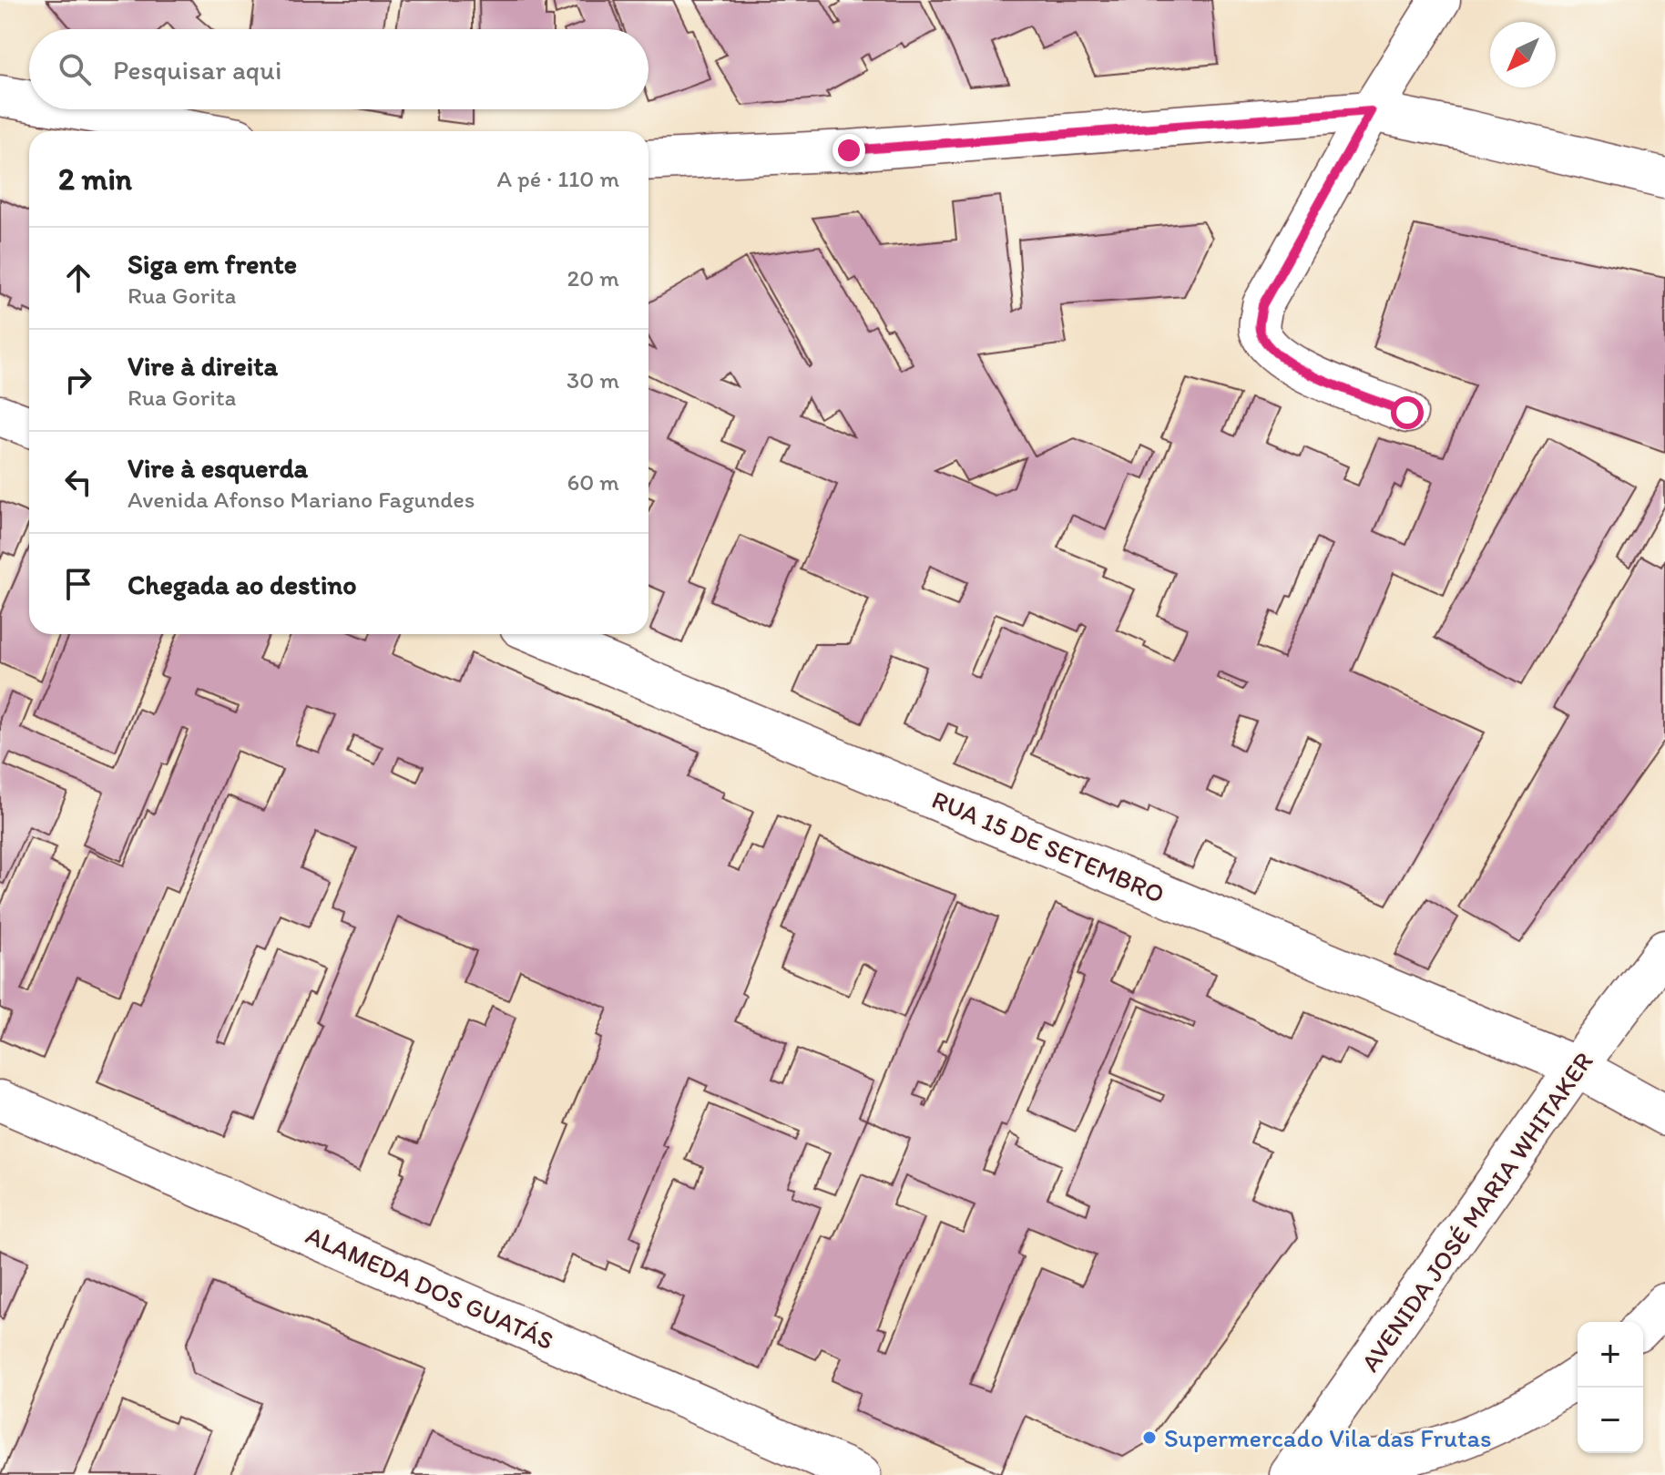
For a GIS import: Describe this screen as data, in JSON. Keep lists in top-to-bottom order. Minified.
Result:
{"streets":{"street":["RUA 15 DE SETEMBRO","AVENIDA JOSÉ MARIA WHITAKER","ALAMEDA DOS GUATÁS"]},"crossings":[["RUA 15 DE SETEMBRO","AVENIDA JOSÉ MARIA WHITAKER"]],"places":["Supermercado Vila das Frutas"],"north":"bottom left","page":{"search":"Pesquisar aqui","heading":["2 min","A pé · 110 m"],"list":[["Siga em frente","Rua Gorita","20 m"],["Vire à direita","Rua Gorita","30 m"],["Vire à esquerda","Avenida Afonso Mariano Fagundes","60 m"],"Chegada ao destino"],"map_buttons":["+","−"]}}
